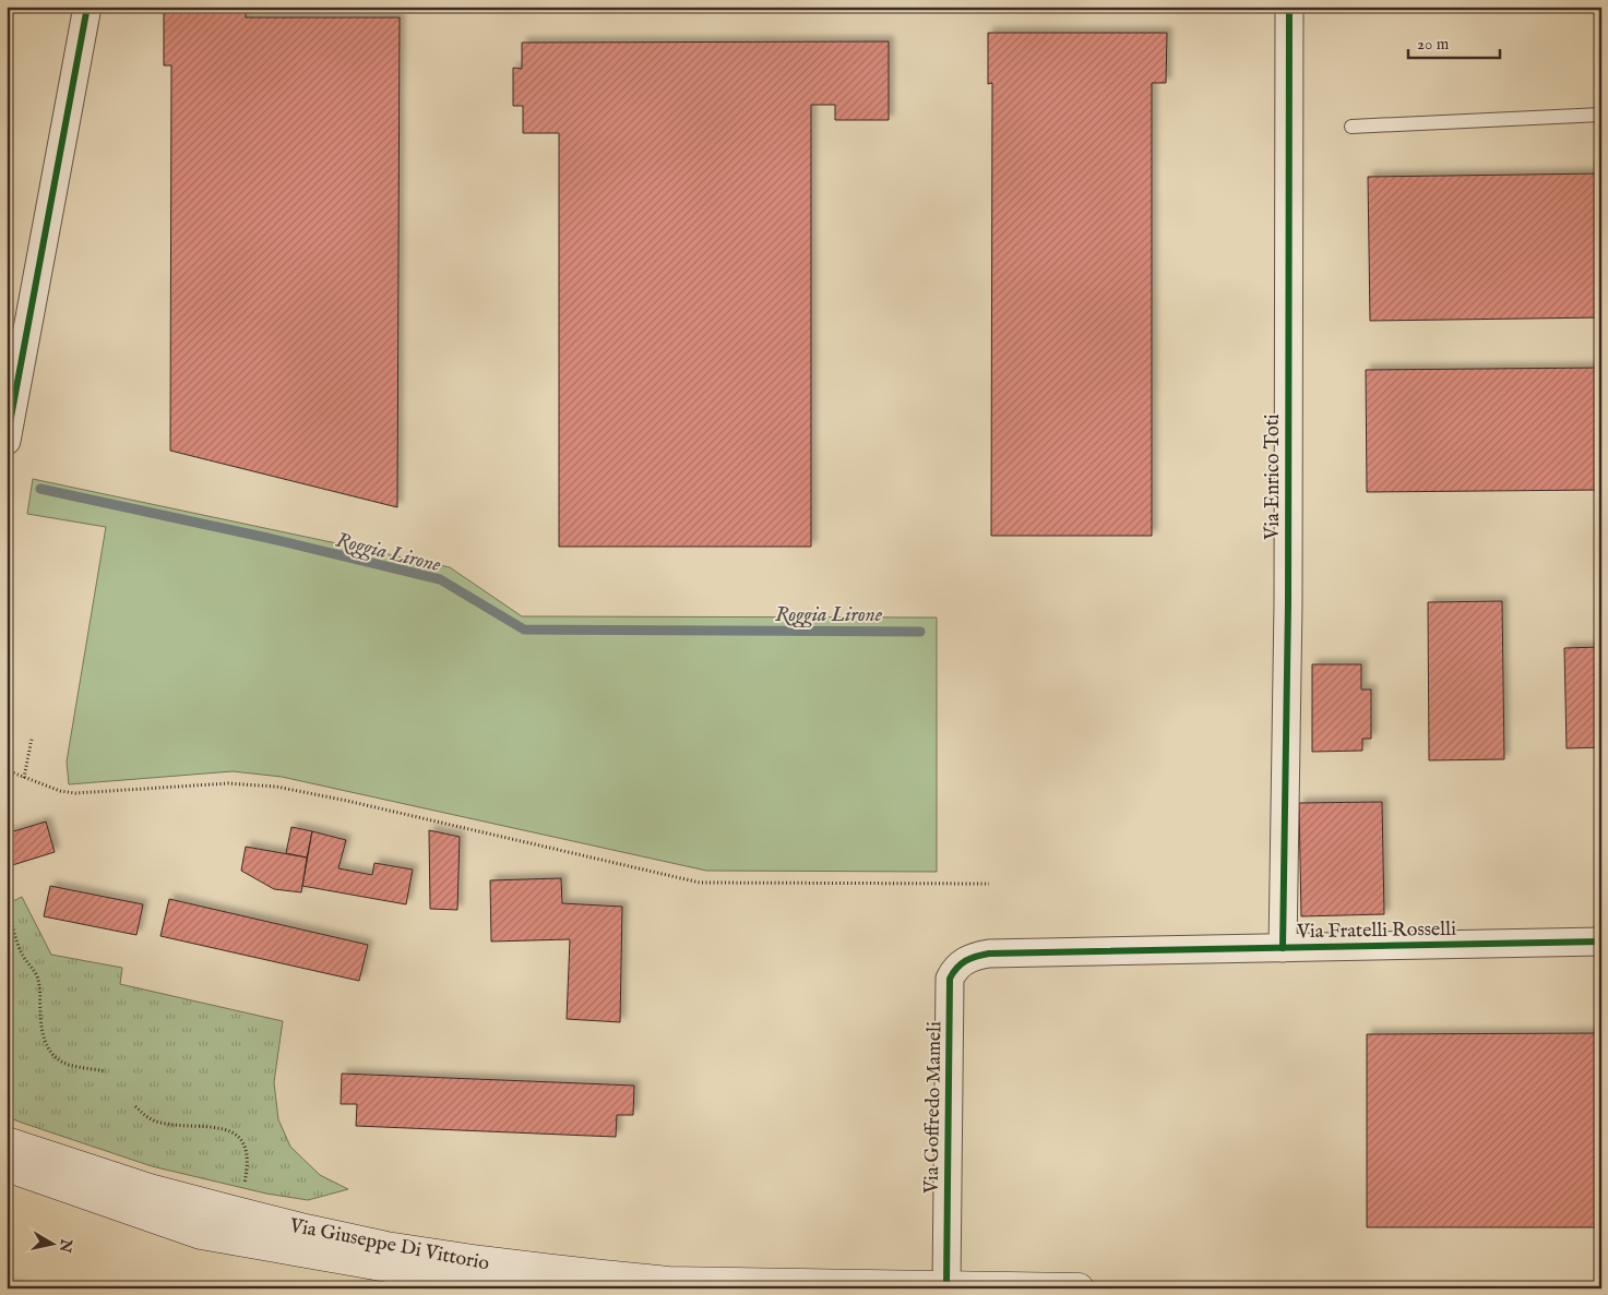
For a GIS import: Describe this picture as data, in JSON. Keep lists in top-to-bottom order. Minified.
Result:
{"streets":{"main road":["Via Giuseppe Di Vittorio"],"street":["Via Enrico Toti","Via Fratelli Rosselli","Via Goffredo Mameli"]},"crossings":[["Via Enrico Toti","Via Fratelli Rosselli"],["Via Fratelli Rosselli","Via Goffredo Mameli"],["Via Goffredo Mameli","Via Giuseppe Di Vittorio"]],"water":["Roggia Lirone"],"scale_bar":"20 m","north":"right"}
